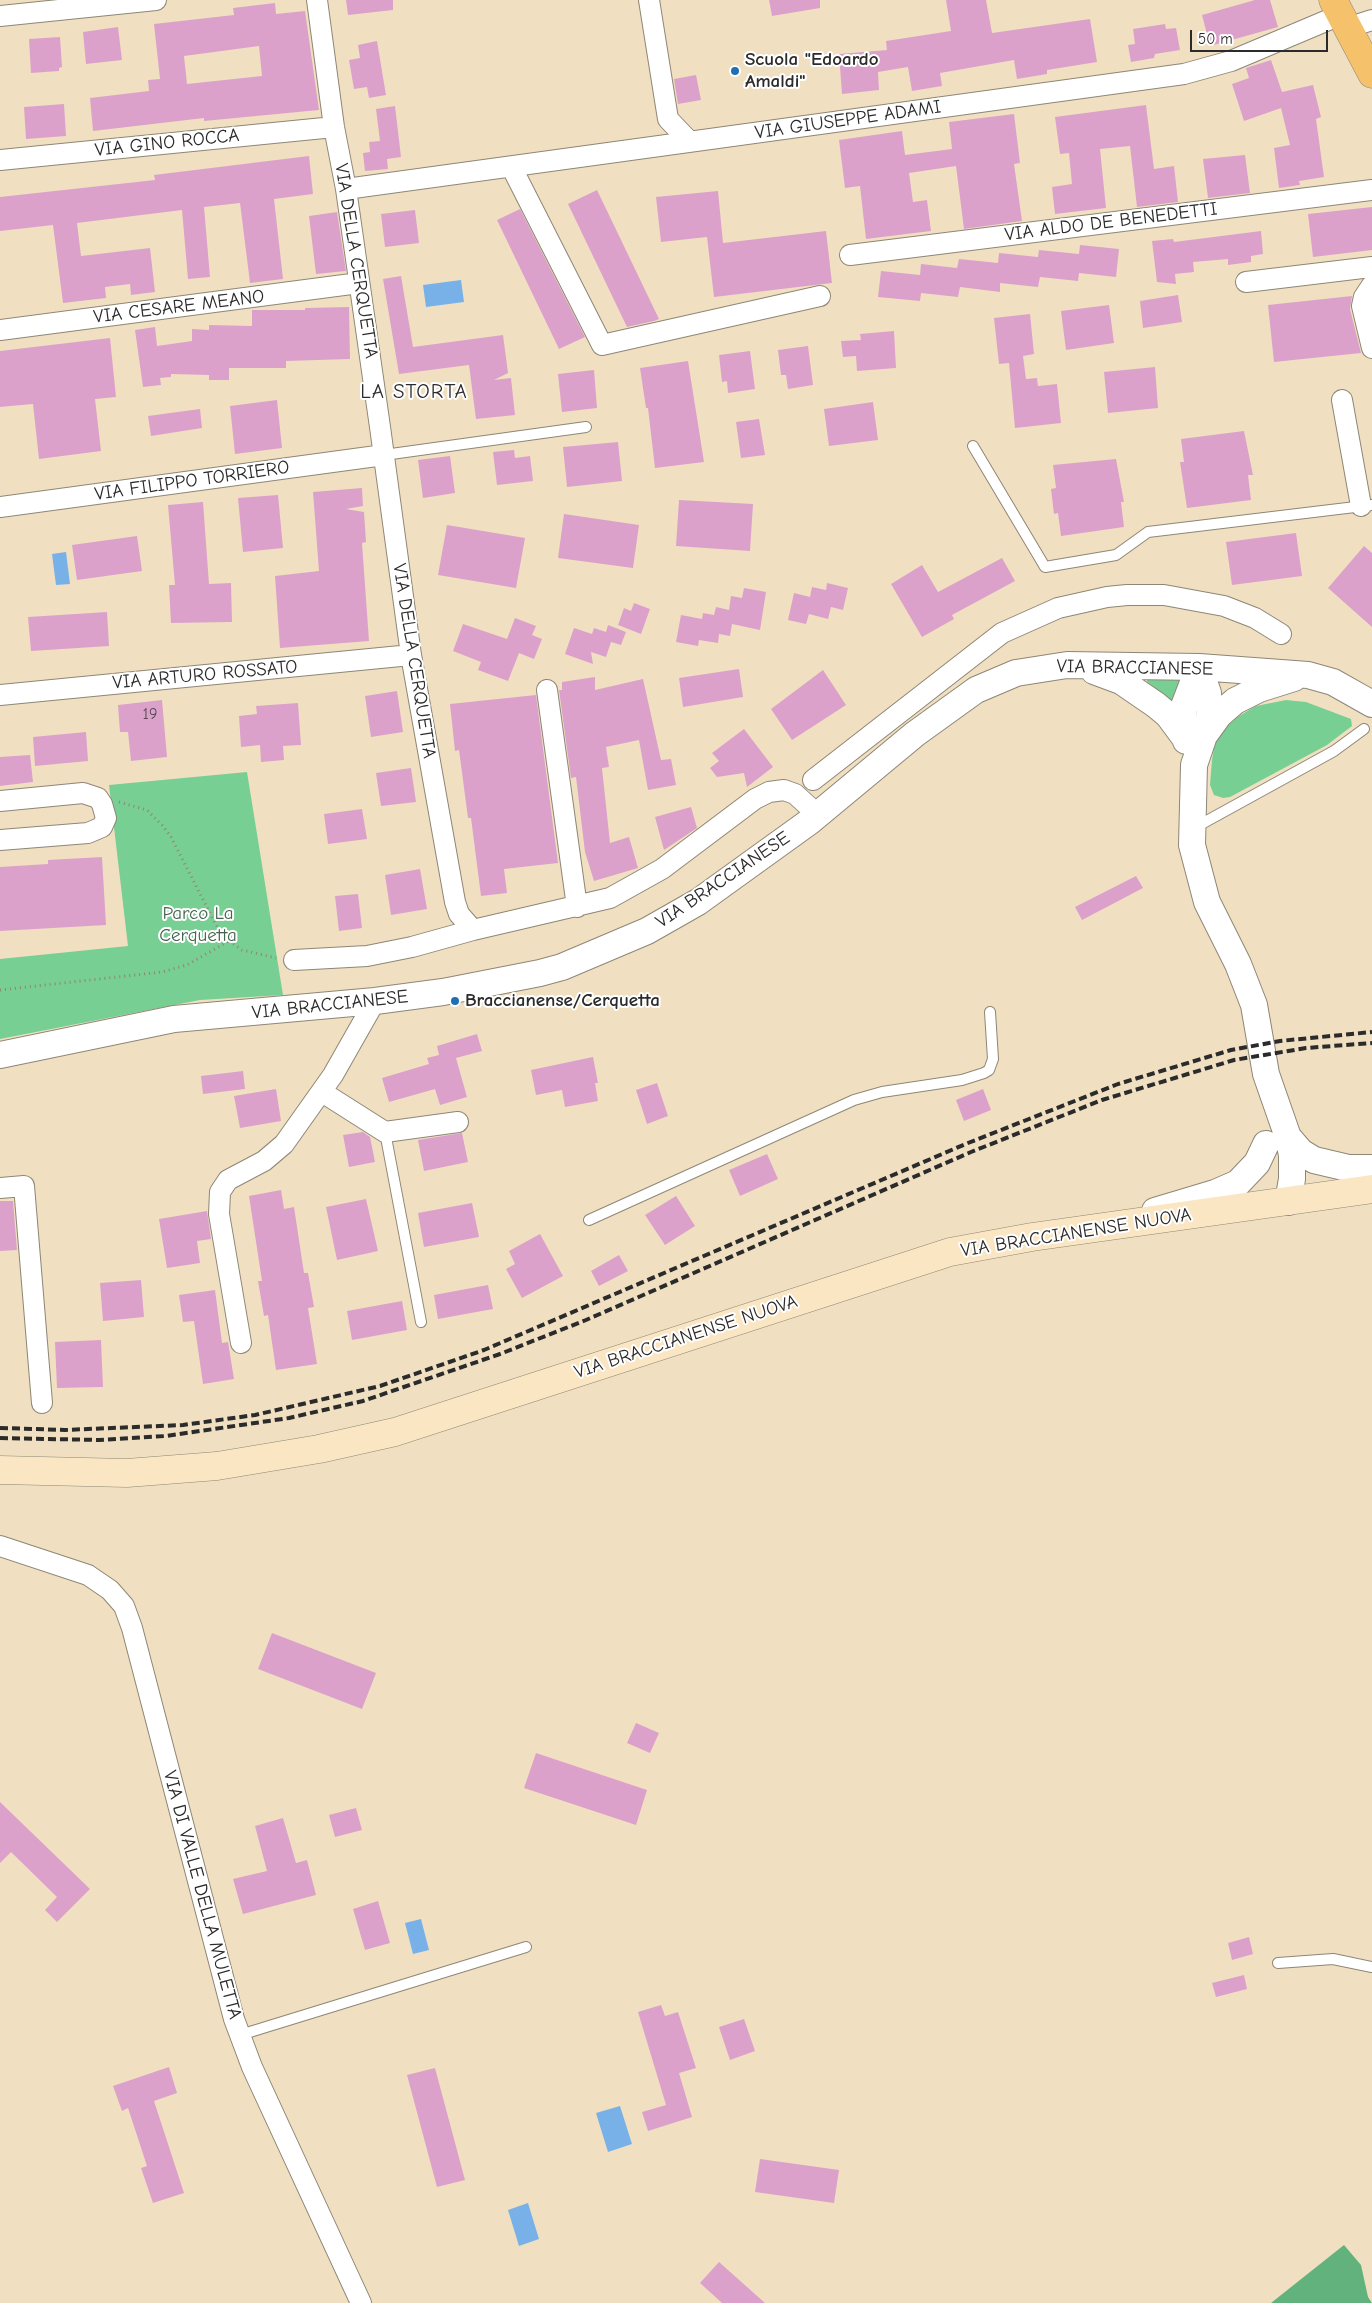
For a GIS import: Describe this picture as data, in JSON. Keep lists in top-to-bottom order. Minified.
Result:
{"streets":{"main road":["VIA BRACCIANENSE NUOVA"],"street":["VIA GIUSEPPE ADAMI","VIA GINO ROCCA","VIA ALDO DE BENEDETTI","VIA DELLA CERQUETTA","VIA CESARE MEANO","VIA FILIPPO TORRIERO","VIA BRACCIANESE","VIA ARTURO ROSSATO","VIA DI VALLE DELLA MULETTA"]},"crossings":[["VIA GIUSEPPE ADAMI","VIA DELLA CERQUETTA"],["VIA GINO ROCCA","VIA DELLA CERQUETTA"],["VIA DELLA CERQUETTA","VIA CESARE MEANO"],["VIA DELLA CERQUETTA","VIA FILIPPO TORRIERO"],["VIA DELLA CERQUETTA","VIA ARTURO ROSSATO"]],"districts":["LA STORTA"],"parks":["Parco La Cerquetta"],"places":["Scuola \"Edoardo Amaldi\"","Braccianense/Cerquetta"],"house_numbers":["19"],"scale_bar":"50 m"}
